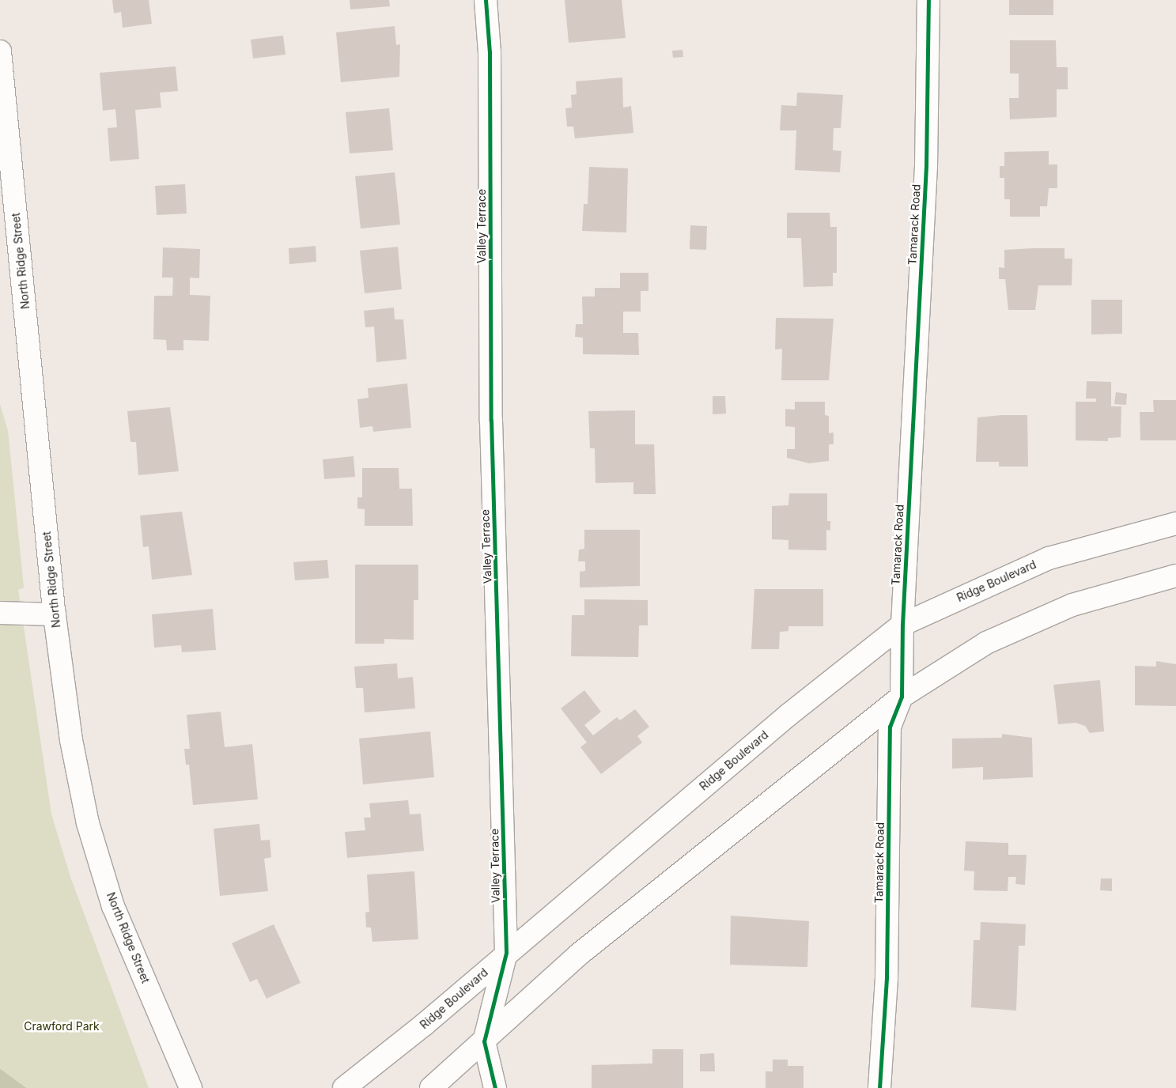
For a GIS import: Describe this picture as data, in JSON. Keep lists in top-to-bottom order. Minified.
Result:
{"streets":{"street":["Tamarack Road","Valley Terrace","North Ridge Street","Ridge Boulevard"]},"crossings":[["Tamarack Road","Ridge Boulevard"],["Valley Terrace","Ridge Boulevard"]],"parks":["Crawford Park"]}
